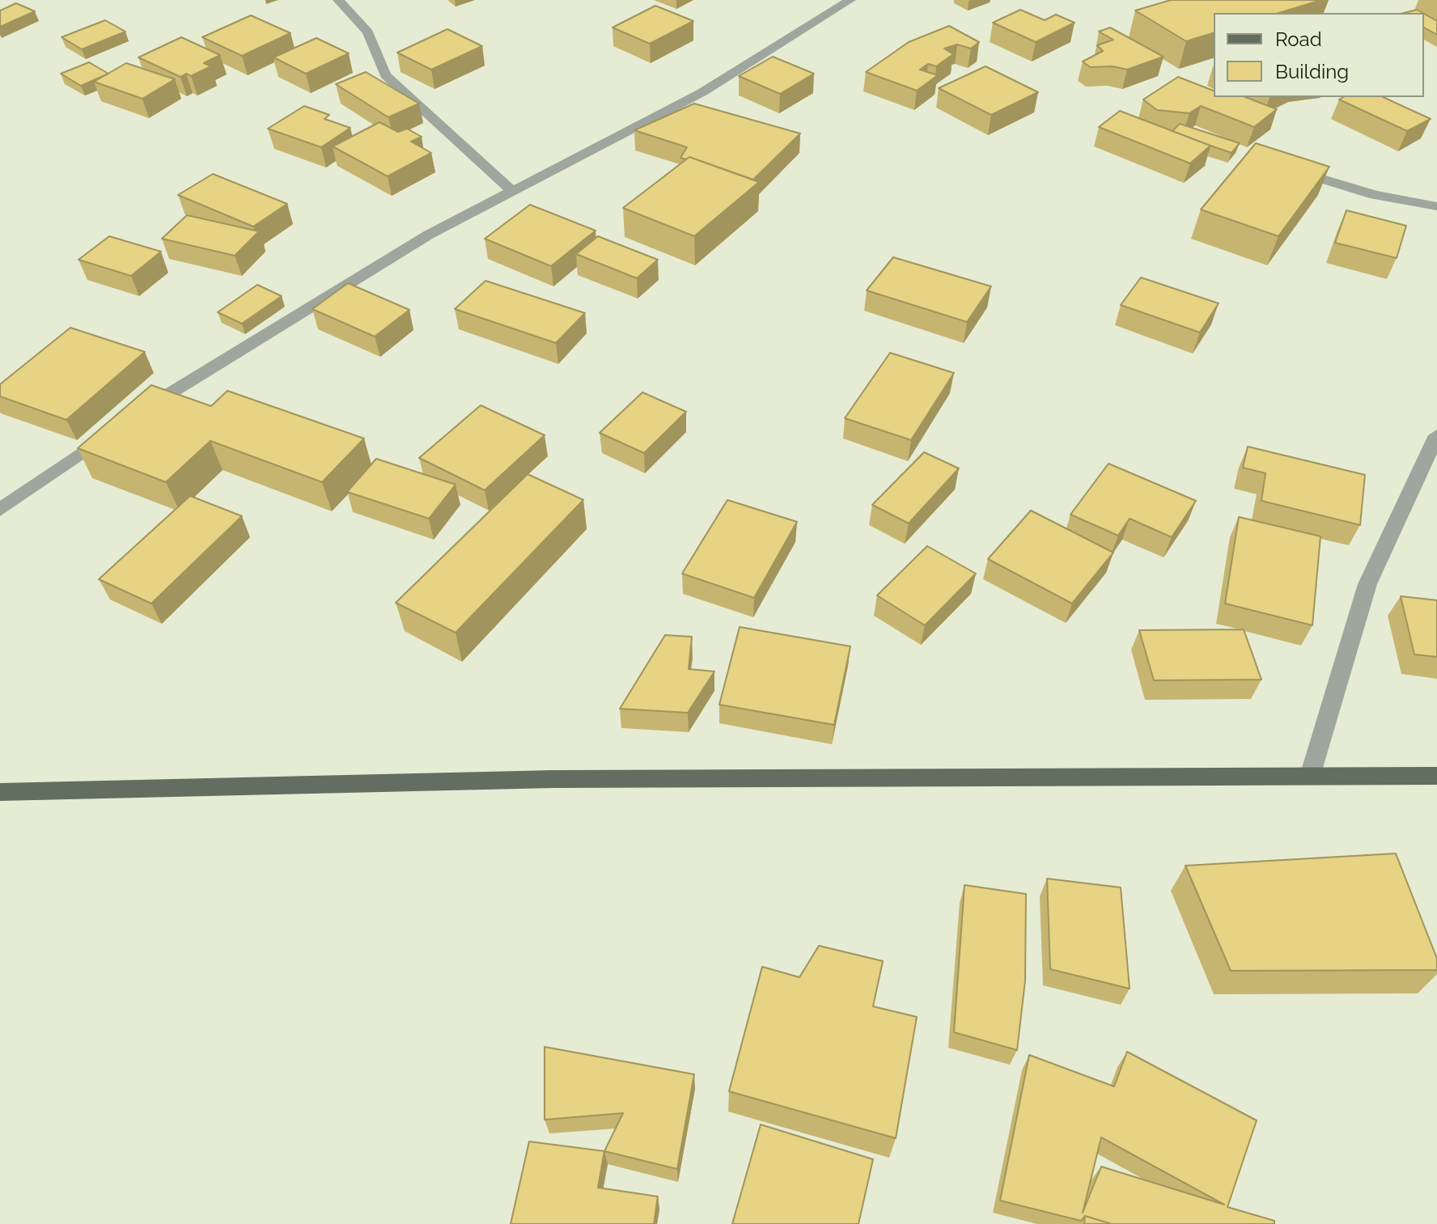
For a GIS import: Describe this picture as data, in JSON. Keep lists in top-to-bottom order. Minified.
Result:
{"legend":["Road","Building"]}
